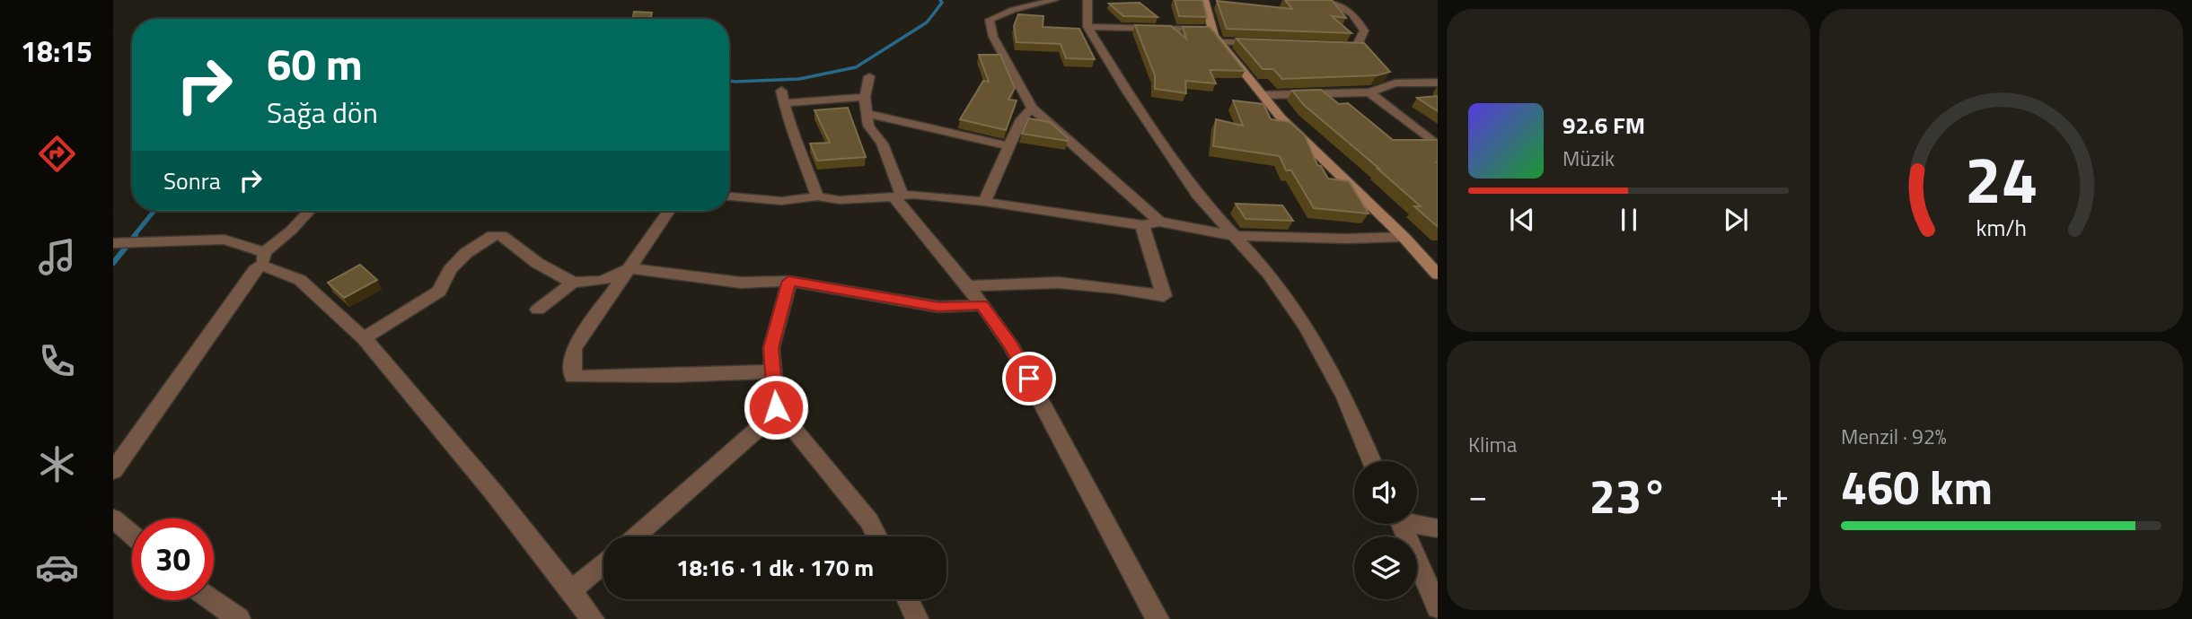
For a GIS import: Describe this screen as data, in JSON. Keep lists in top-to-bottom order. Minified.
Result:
{"page":{"tabs":"18:15","turn":["60 m","Sağa dön"],"song":["92.6 FM","Müzik"],"then":"Sonra","tile":["Klima",["Menzil · 92%","460 km"]],"heat":["−","23°","+"],"limit":"30","trip":"18:16 · 1 dk · 170 m","gauge":["24","km/h"]}}
